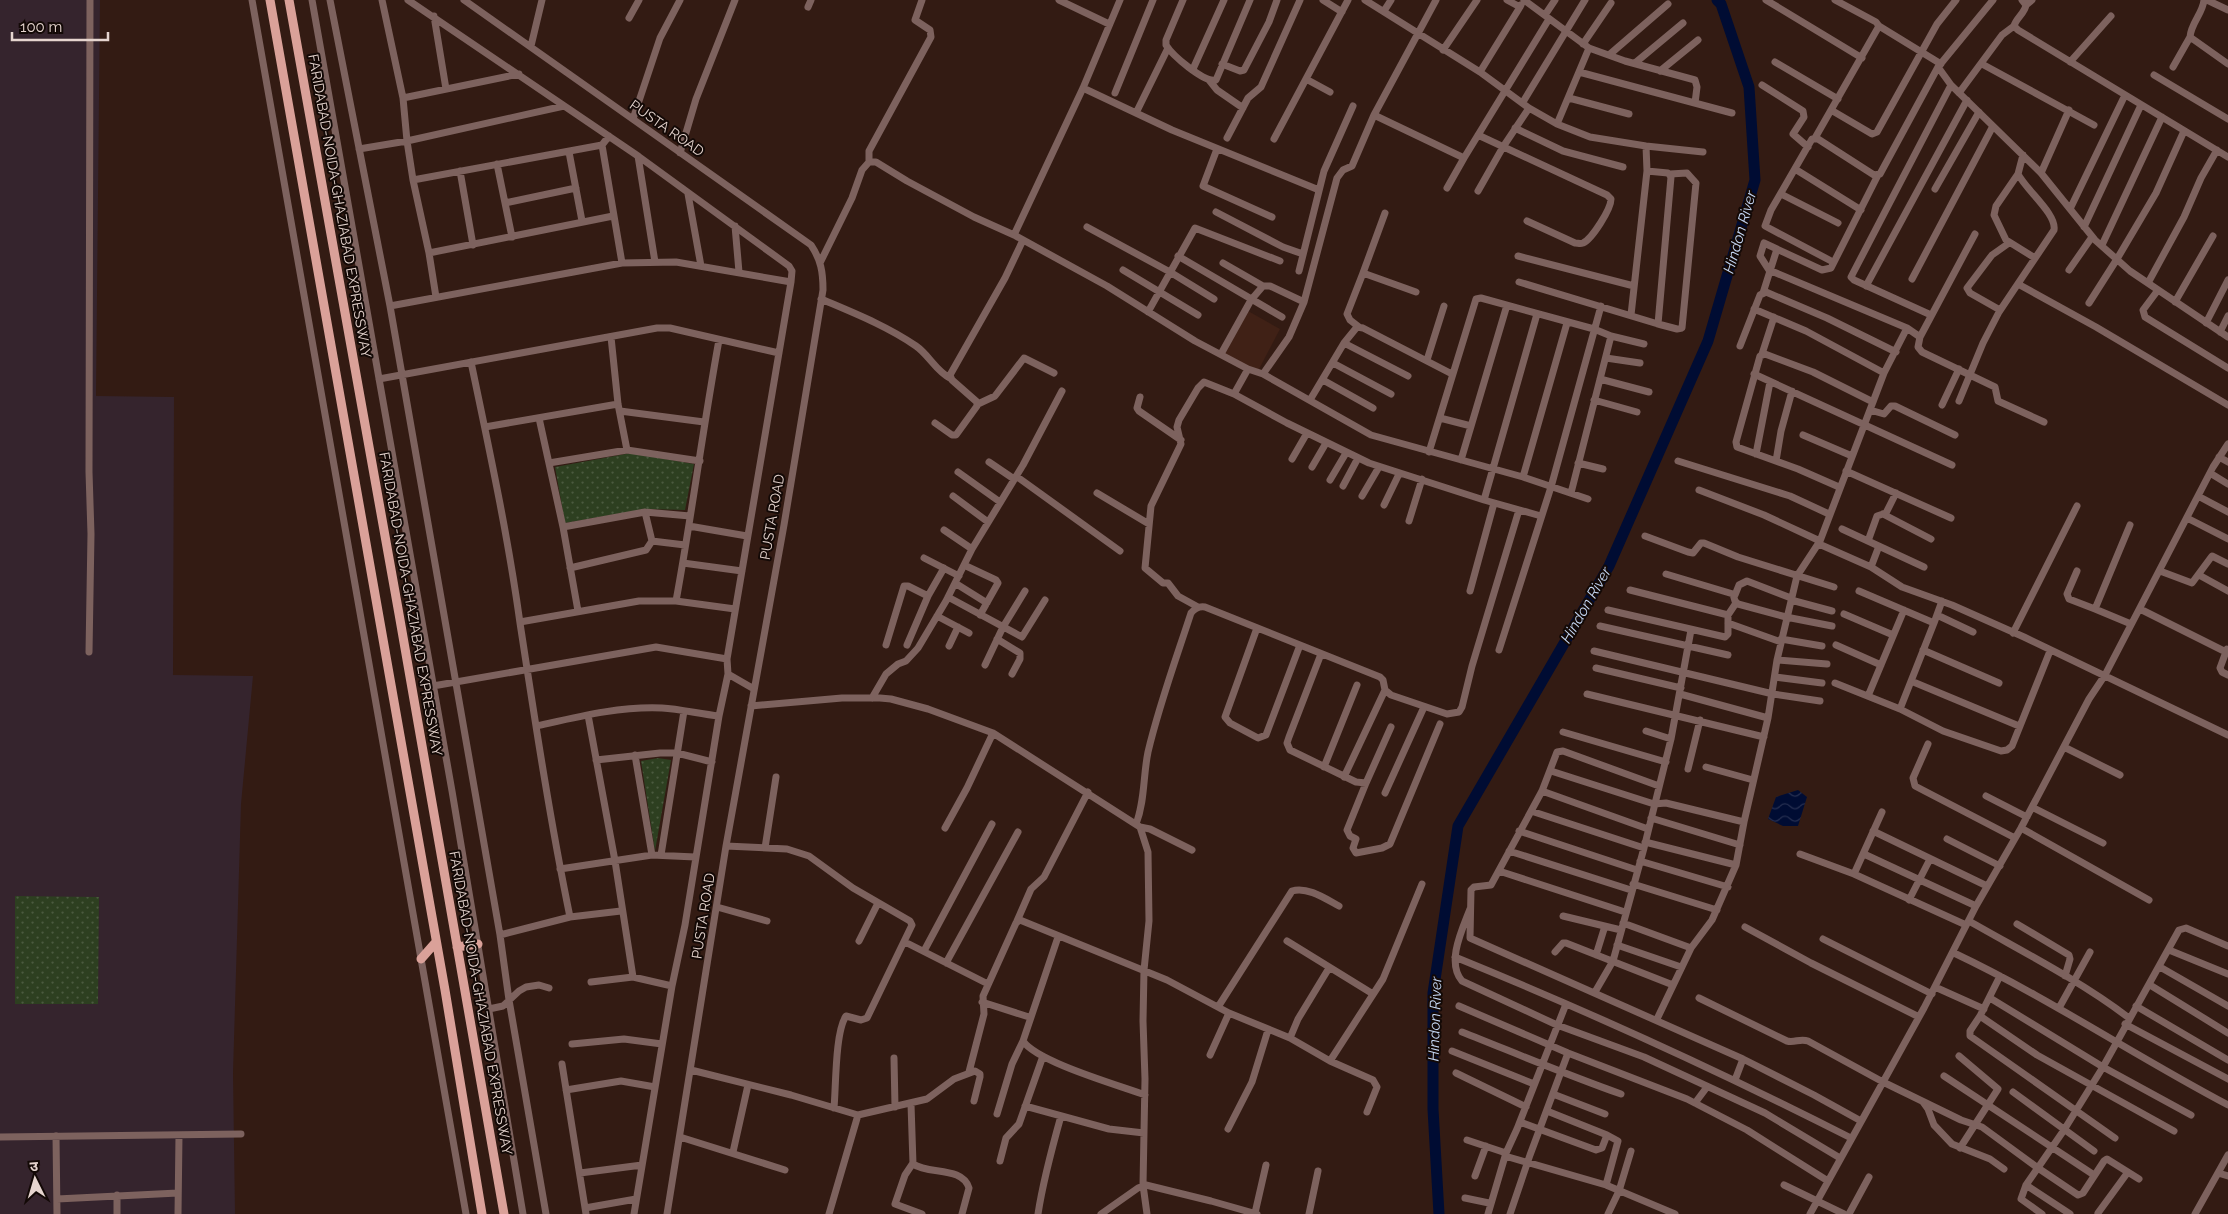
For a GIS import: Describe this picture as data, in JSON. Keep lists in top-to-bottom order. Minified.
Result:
{"streets":{"main road":["FARIDABAD-NOIDA-GHAZIABAD EXPRESSWAY"],"street":["PUSTA ROAD"]},"water":["Hindon River"],"scale_bar":"100 m","north":"top"}
